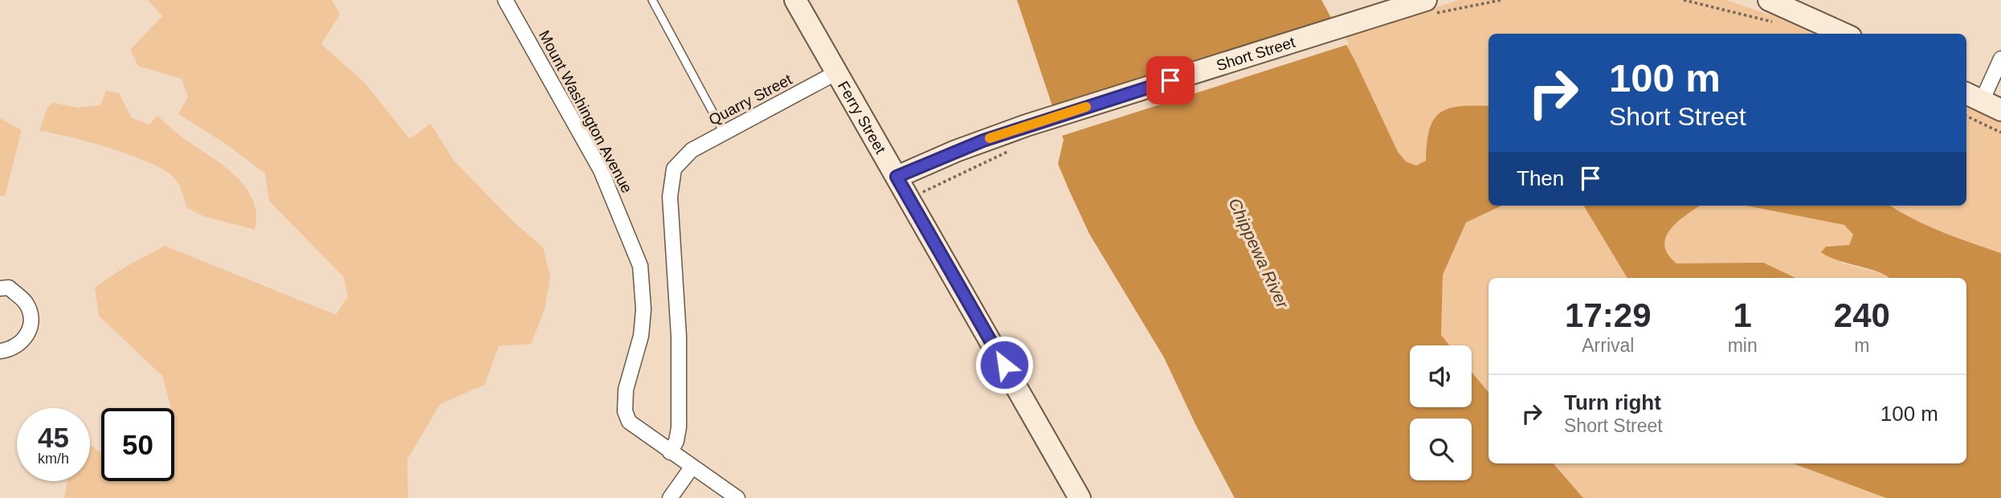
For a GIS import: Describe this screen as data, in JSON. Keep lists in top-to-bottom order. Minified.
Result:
{"streets":{"street":["Short Street","Quarry Street","Mount Washington Avenue","Ferry Street"]},"crossings":[["Short Street","Ferry Street"],["Quarry Street","Mount Washington Avenue"],["Quarry Street","Ferry Street"]],"water":["Chippewa River"],"page":{"turn":["100 m","Short Street"],"then":"Then","eta":["17:29","Arrival","1","min","240","m"],"list":[{"name":"Turn right","note":"Short Street","value":"100 m"}],"speed":"45 km/h","limit":"50"}}
